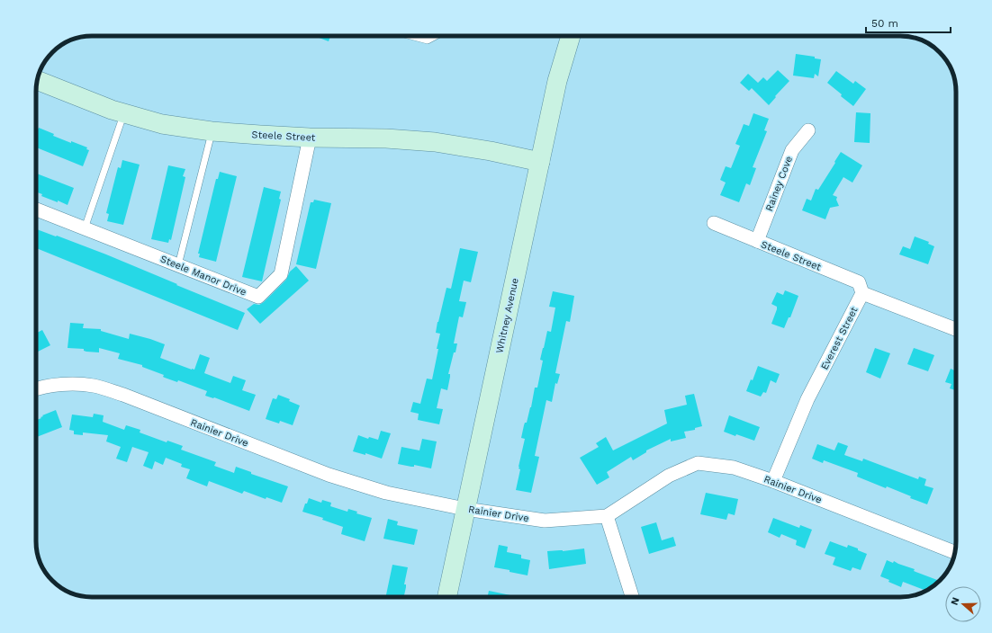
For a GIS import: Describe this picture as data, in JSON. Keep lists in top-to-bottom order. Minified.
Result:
{"streets":{"main road":["Steele Street","Whitney Avenue"],"street":["Rainey Cove","Steele Manor Drive","Everest Street","Rainier Drive"]},"crossings":[["Steele Street","Rainey Cove"],["Steele Street","Steele Manor Drive"],["Steele Street","Whitney Avenue"],["Steele Street","Everest Street"],["Whitney Avenue","Rainier Drive"],["Everest Street","Rainier Drive"]],"scale_bar":"50 m","north":"left"}
